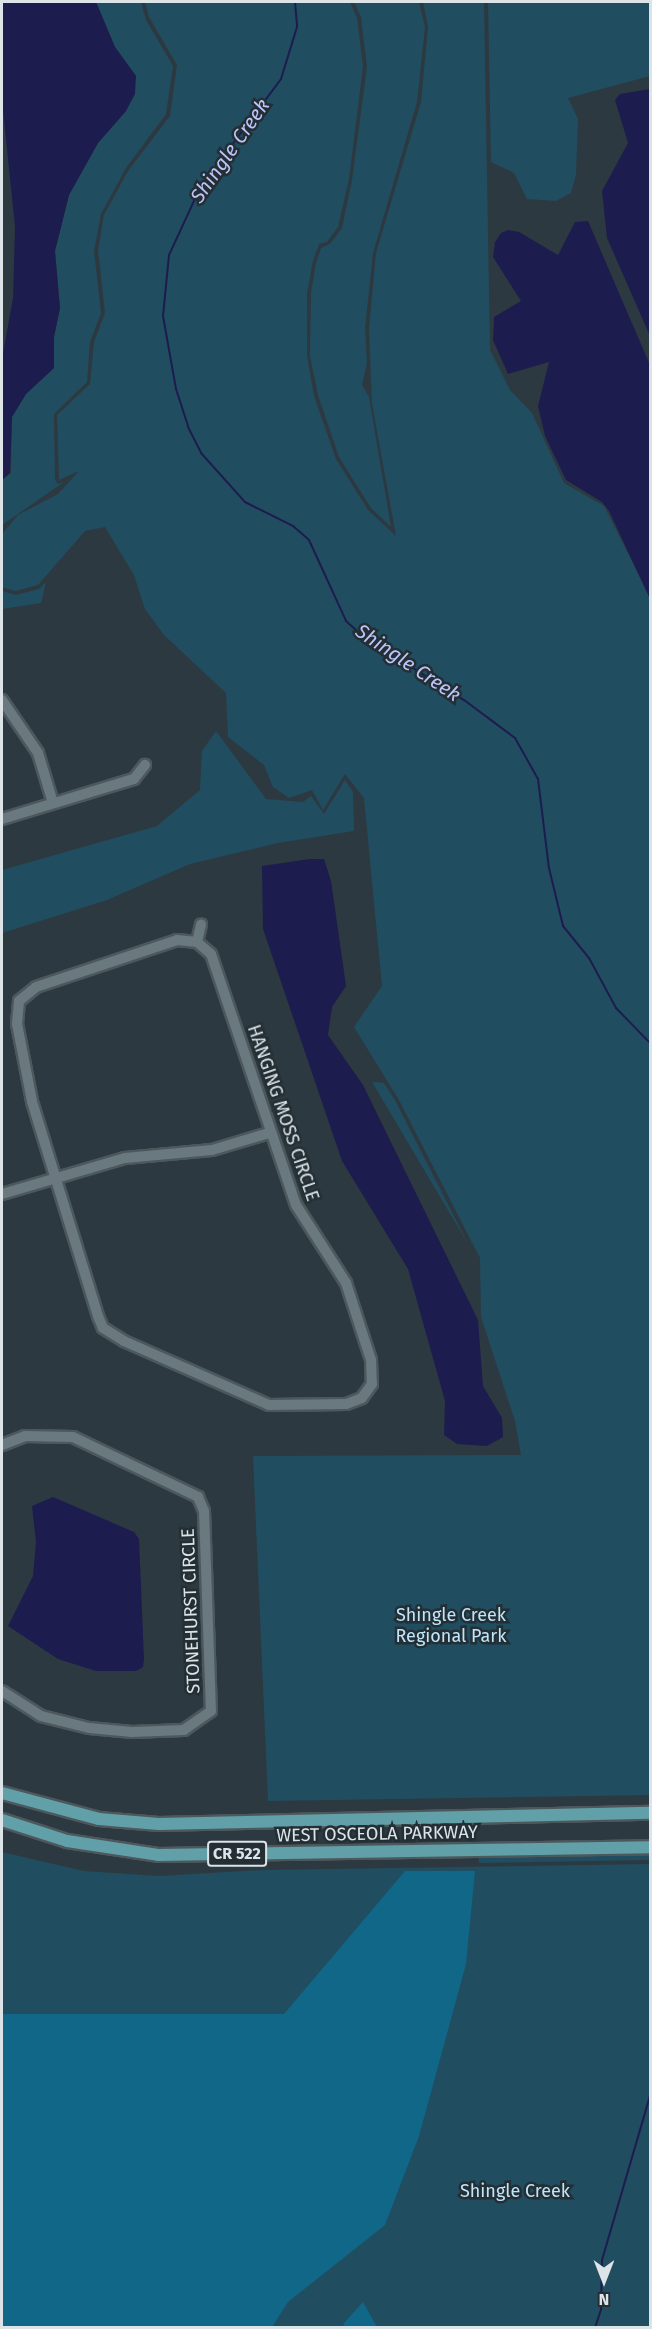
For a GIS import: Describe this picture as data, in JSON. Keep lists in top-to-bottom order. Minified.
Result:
{"streets":{"main road":["WEST OSCEOLA PARKWAY","CR 522"],"street":["HANGING MOSS CIRCLE","STONEHURST CIRCLE"]},"water":["Shingle Creek"],"parks":["Shingle Creek Regional Park","Shingle Creek"],"north":"bottom"}
